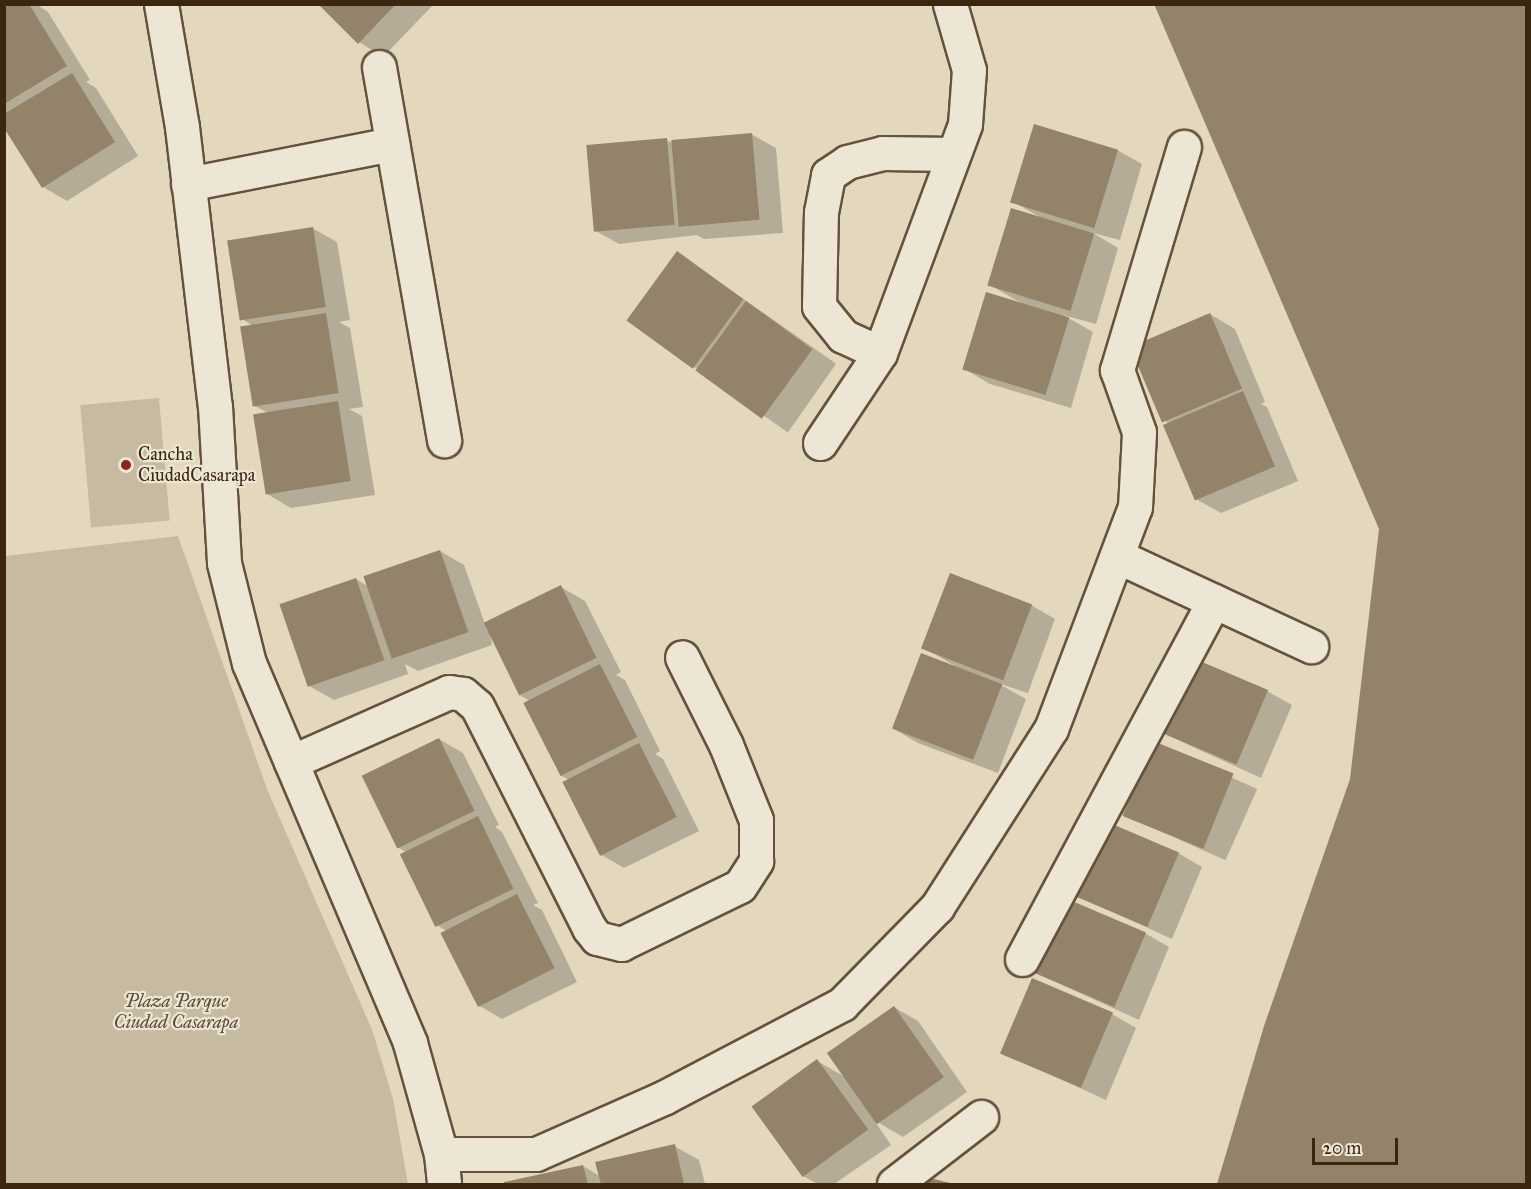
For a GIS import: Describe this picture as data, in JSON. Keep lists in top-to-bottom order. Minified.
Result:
{"parks":["Plaza Parque Ciudad Casarapa"],"places":["Cancha CiudadCasarapa"],"scale_bar":"20 m"}
